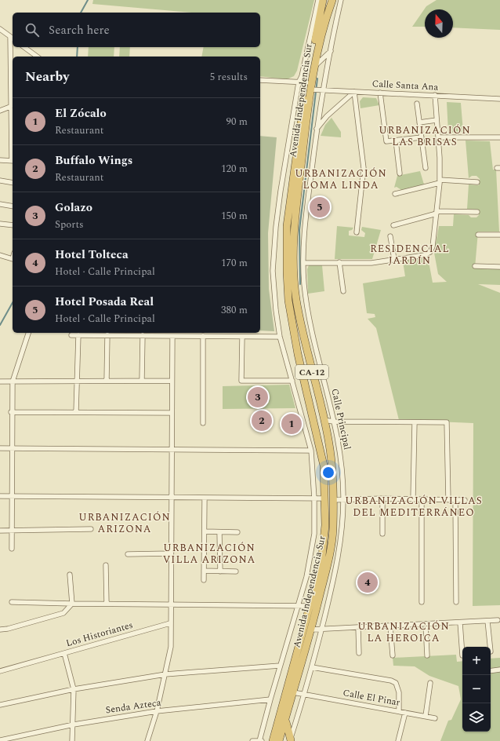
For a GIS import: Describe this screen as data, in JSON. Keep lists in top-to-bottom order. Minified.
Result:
{"streets":{"highway":["Avenida Independencia Sur","CA-12"],"street":["Calle Santa Ana","Calle Principal","Los Historiantes","Calle El Pinar","Senda Azteca"]},"crossings":[["Calle Santa Ana","Avenida Independencia Sur"],["Calle Santa Ana","Calle Principal"],["Avenida Independencia Sur","Calle El Pinar"],["Calle Principal","Calle El Pinar"],["Los Historiantes","Senda Azteca"]],"districts":["URBANIZACIÓN LAS BRISAS","URBANIZACIÓN LOMA LINDA","RESIDENCIAL JARDÍN","URBANIZACIÓN VILLAS DEL MEDITERRÁNEO","URBANIZACIÓN ARIZONA","URBANIZACIÓN VILLA ARIZONA","URBANIZACIÓN LA HEROICA"],"north":"top","page":{"search":"Search here","heading":["Nearby","5 results"],"list":[{"mark":"1","name":"El Zócalo","note":"Restaurant","value":"90 m"},{"mark":"2","name":"Buffalo Wings","note":"Restaurant","value":"120 m"},{"mark":"3","name":"Golazo","note":"Sports","value":"150 m"},{"mark":"4","name":"Hotel Tolteca","note":"Hotel · Calle Principal","value":"170 m"},{"mark":"5","name":"Hotel Posada Real","note":"Hotel · Calle Principal","value":"380 m"}],"pins":["5","3","2","1","4"],"map_buttons":["+","−"]}}
